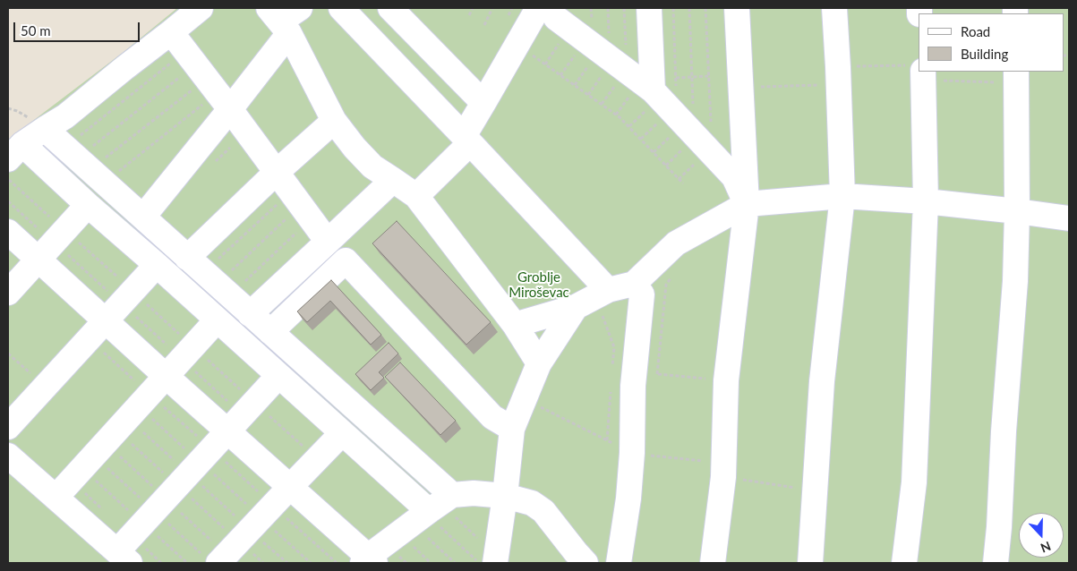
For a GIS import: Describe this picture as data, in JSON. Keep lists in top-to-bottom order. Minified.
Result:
{"parks":["Groblje Miroševac"],"legend":["Road","Building"],"scale_bar":"50 m","north":"bottom"}
